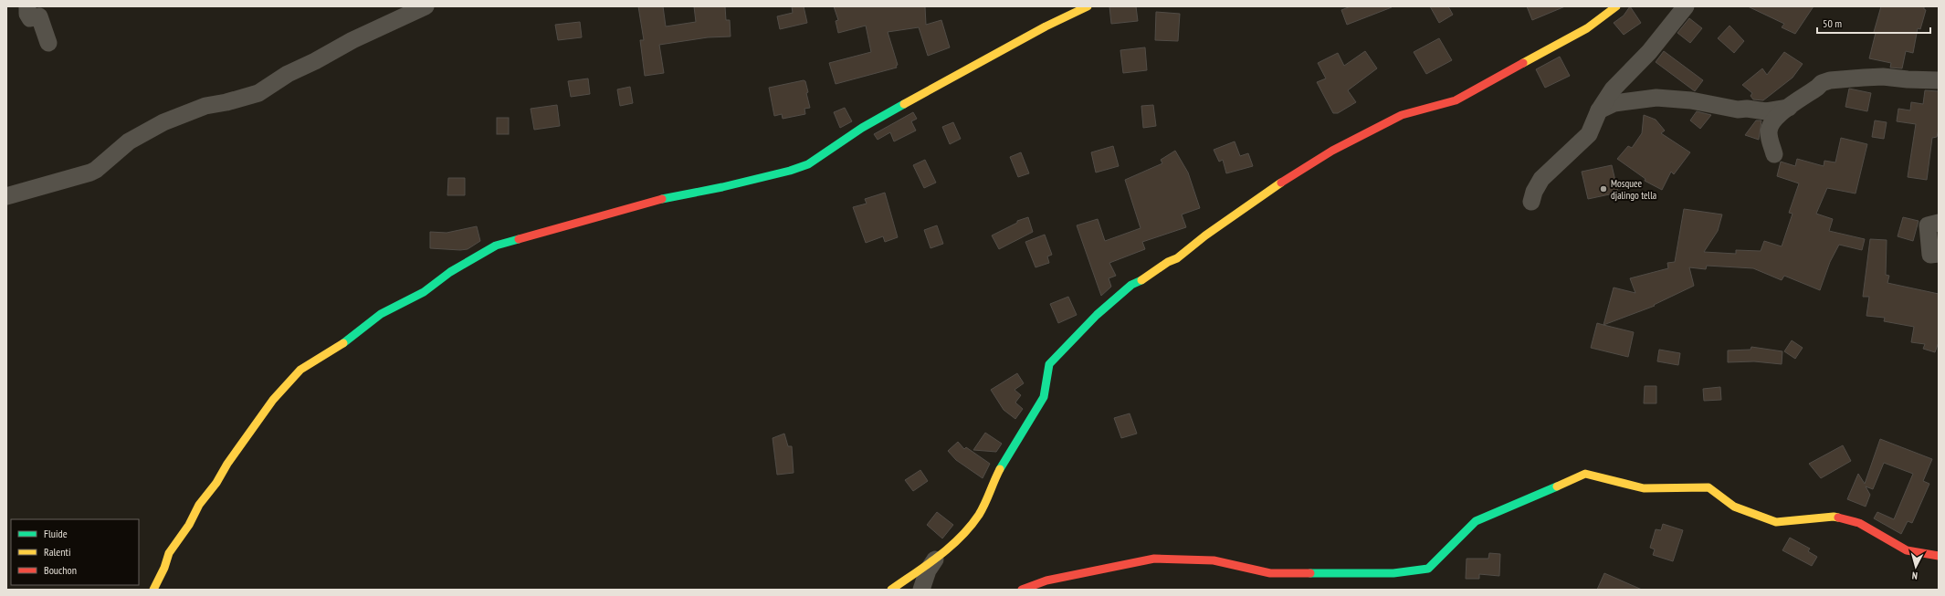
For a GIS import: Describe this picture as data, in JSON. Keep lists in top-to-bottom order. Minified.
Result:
{"places":["Mosquee djalingo tella"],"legend":["Fluide","Ralenti","Bouchon"],"scale_bar":"50 m","north":"bottom"}
